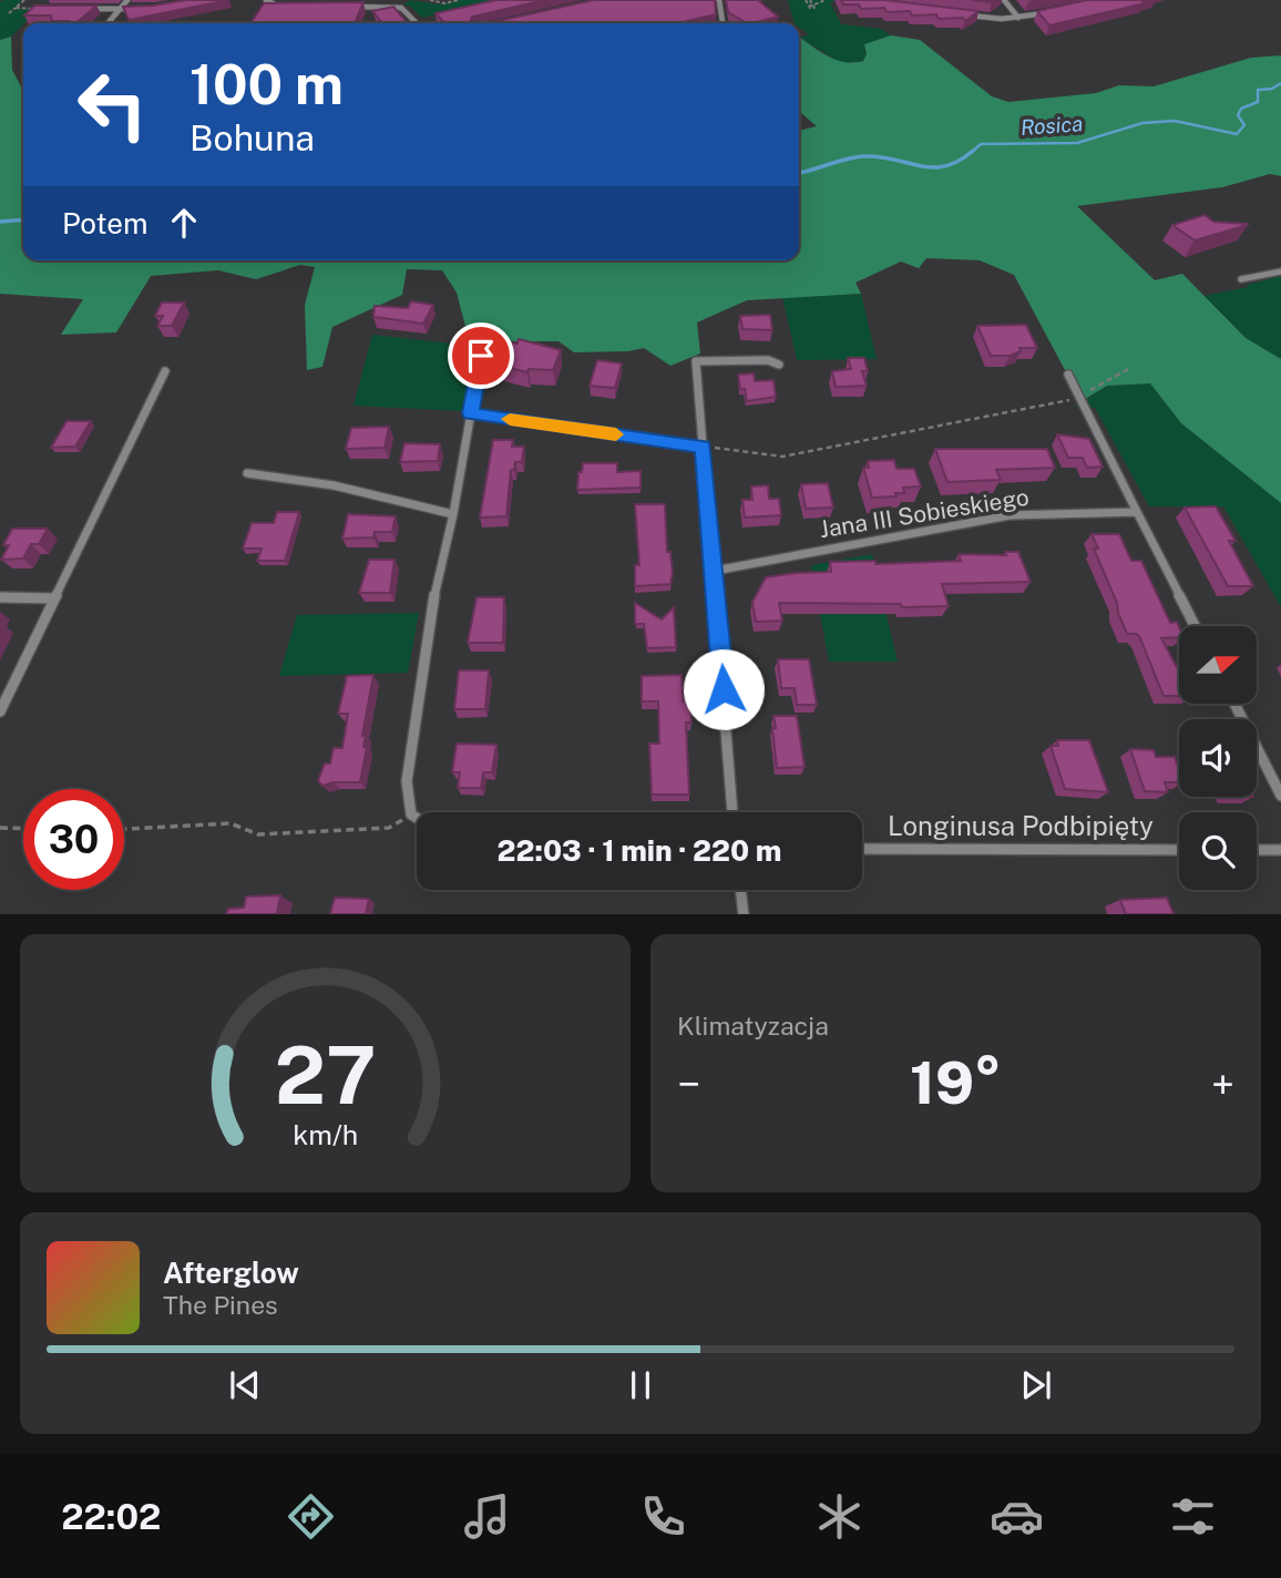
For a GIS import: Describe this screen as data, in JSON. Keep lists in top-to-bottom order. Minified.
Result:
{"streets":{"street":["Jana III Sobieskiego","Longinusa Podbipięty"]},"water":["Rosica"],"north":"right","page":{"turn":["100 m","Bohuna"],"then":"Potem","limit":"30","trip":"22:03 · 1 min · 220 m","tile":"Klimatyzacja","heat":["−","19°","+"],"song":["Afterglow","The Pines"],"tabs":"22:02","gauge":["27","km/h"]}}
